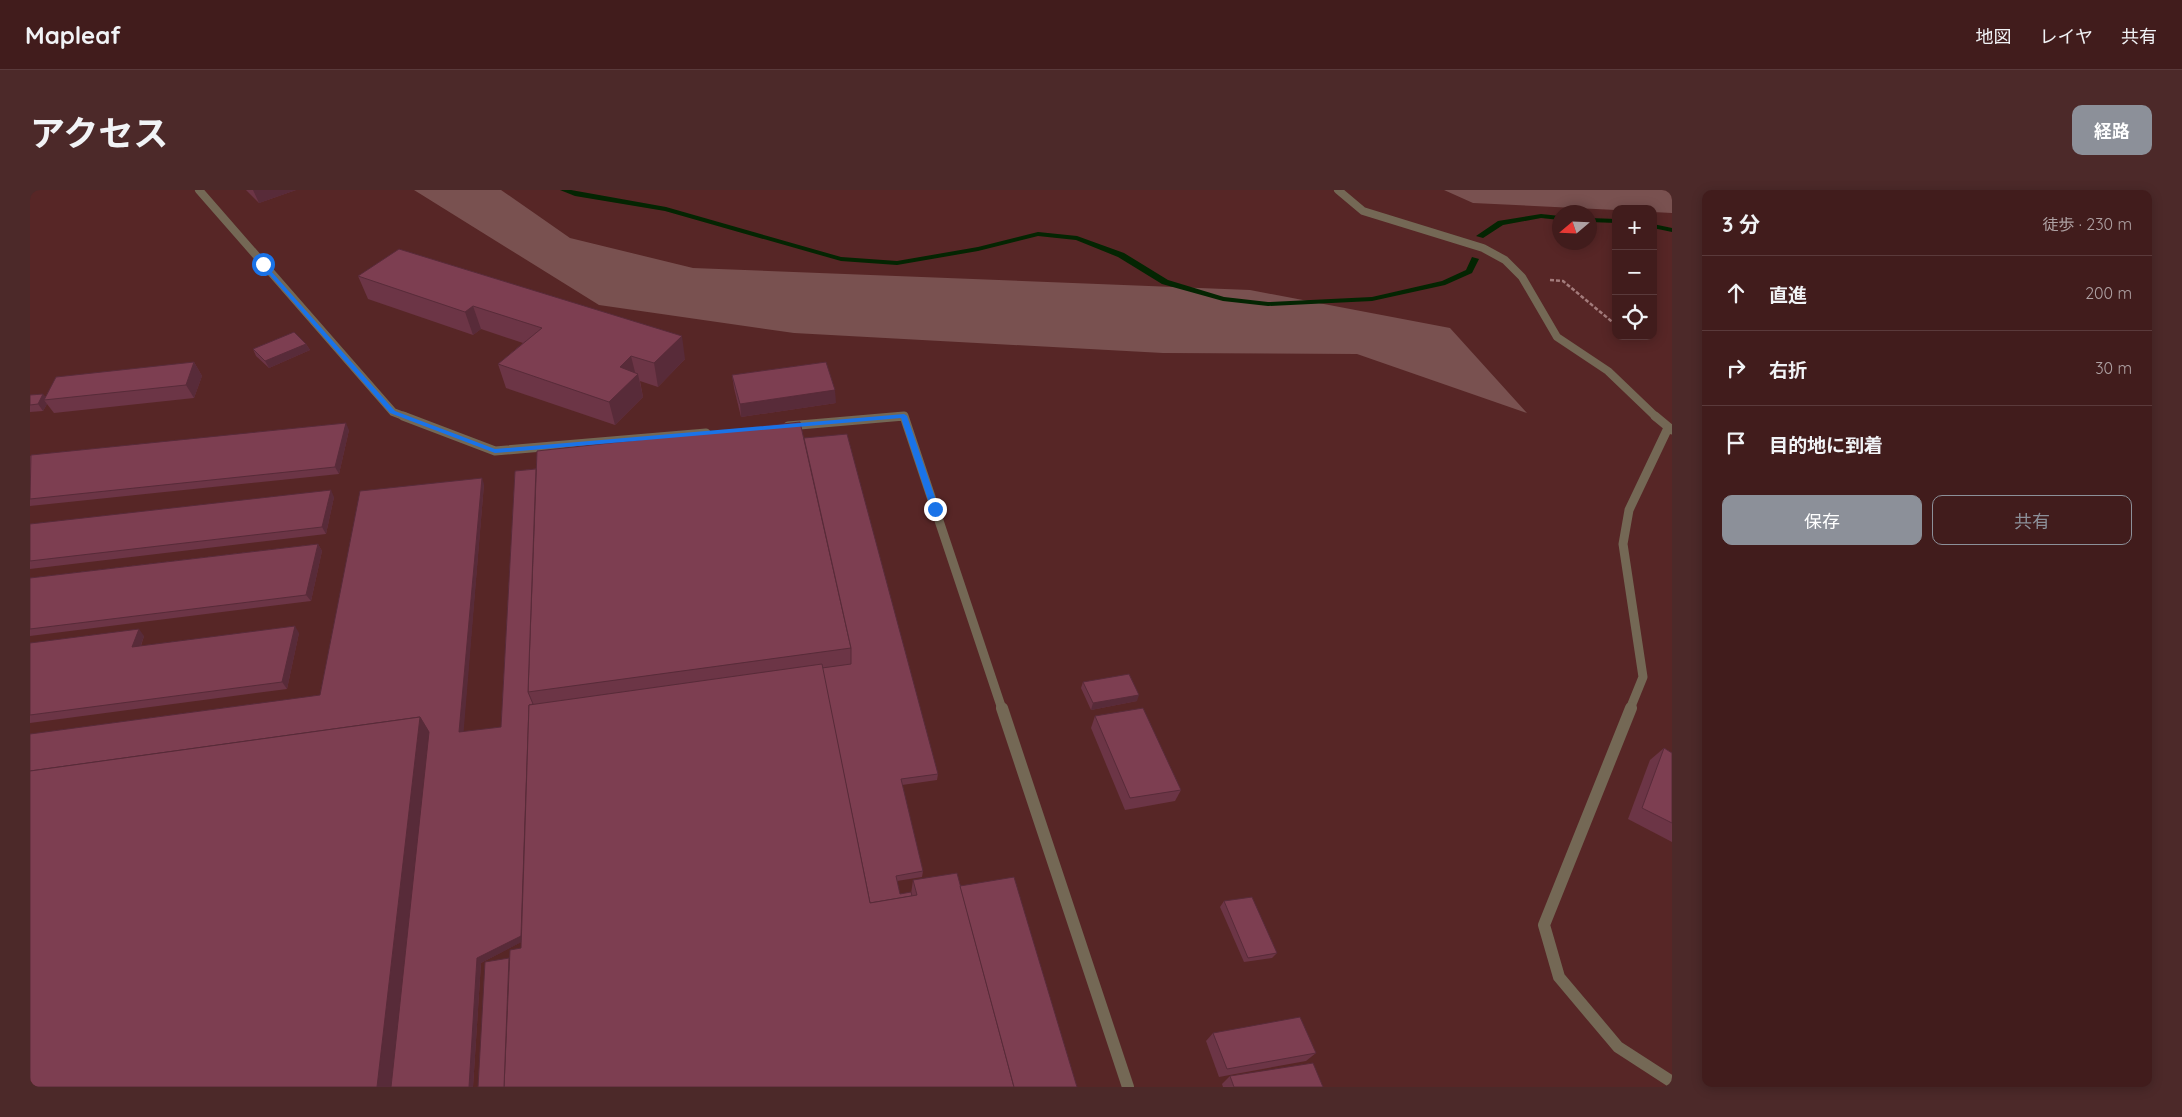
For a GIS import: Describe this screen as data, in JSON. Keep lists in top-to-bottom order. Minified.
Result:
{"north":"left","page":{"header":"Mapleaf","nav":["地図","レイヤ","共有"],"title":"アクセス","buttons":["経路",["保存","共有"]],"heading":["3 分","徒歩 · 230 m"],"map_buttons":["+","−"],"list":[["直進","200 m"],["右折","30 m"],"目的地に到着"]}}
